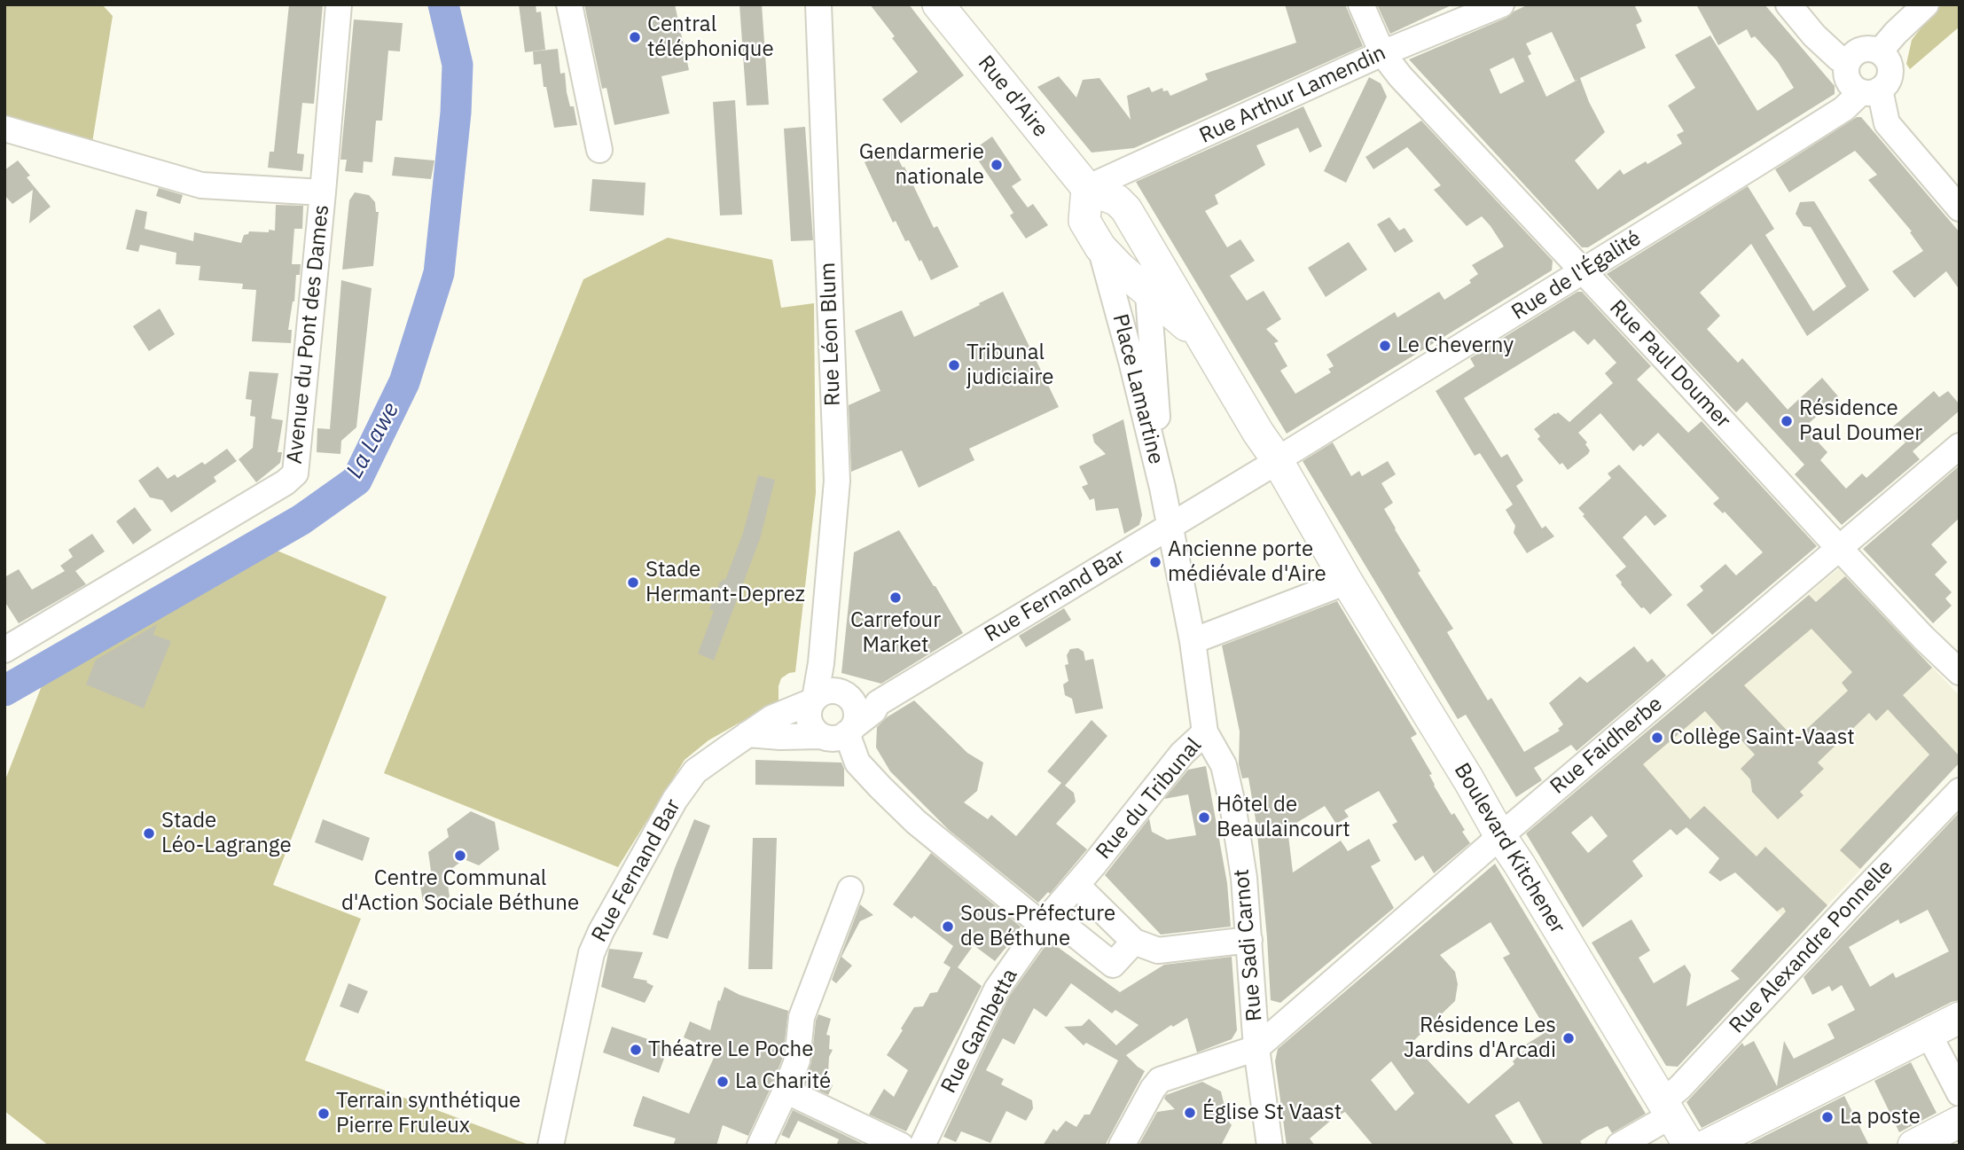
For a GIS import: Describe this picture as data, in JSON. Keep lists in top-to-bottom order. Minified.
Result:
{"streets":{"main road":["Rue d'Aire","Place Lamartine","Boulevard Kitchener"],"street":["Rue Arthur Lamendin","Rue de l'Égalité","Avenue du Pont des Dames","Rue Léon Blum","Rue Paul Doumer","Rue Fernand Bar","Rue Faidherbe","Rue du Tribunal","Rue Sadi Carnot","Rue Alexandre Ponnelle","Rue Gambetta"]},"crossings":[["Rue Arthur Lamendin","Rue d'Aire"],["Rue Arthur Lamendin","Rue Paul Doumer"],["Rue Arthur Lamendin","Place Lamartine"],["Rue d'Aire","Place Lamartine"],["Rue de l'Égalité","Rue Paul Doumer"],["Rue de l'Égalité","Place Lamartine"],["Rue Léon Blum","Rue Fernand Bar"],["Rue Paul Doumer","Rue Faidherbe"],["Place Lamartine","Boulevard Kitchener"],["Rue Faidherbe","Boulevard Kitchener"],["Rue Faidherbe","Rue Sadi Carnot"],["Rue du Tribunal","Rue Sadi Carnot"],["Rue du Tribunal","Rue Gambetta"],["Boulevard Kitchener","Rue Alexandre Ponnelle"]],"water":["La Lawe"],"places":["Central téléphonique","Gendarmerie nationale","Le Cheverny","Tribunal judiciaire","Résidence Paul Doumer","Ancienne porte médiévale d'Aire","Stade Hermant-Deprez","Carrefour Market","Collège Saint-Vaast","Hôtel de Beaulaincourt","Stade Léo-Lagrange","Centre Communal d'Action Sociale Béthune","Sous-Préfecture de Béthune","Résidence Les Jardins d'Arcadi","Théatre Le Poche","La Charité","Église St Vaast","Terrain synthétique Pierre Fruleux","La poste"]}
